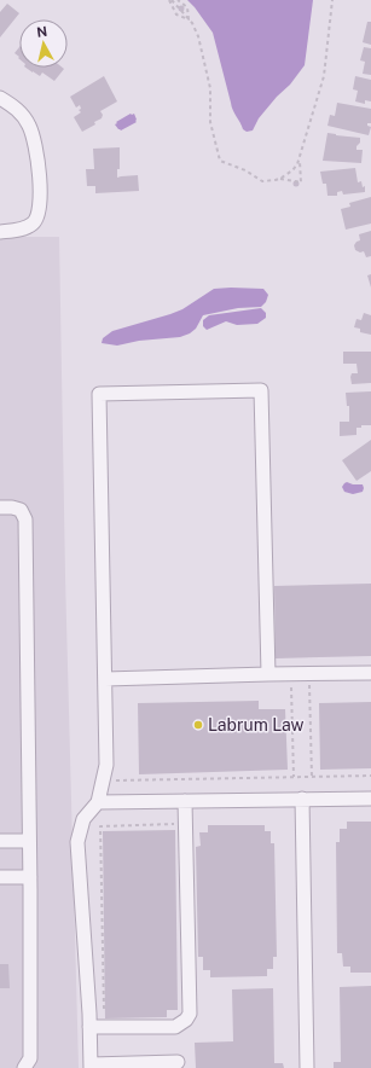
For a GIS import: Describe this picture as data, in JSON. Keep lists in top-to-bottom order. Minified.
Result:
{"places":["Labrum Law"],"north":"top"}
